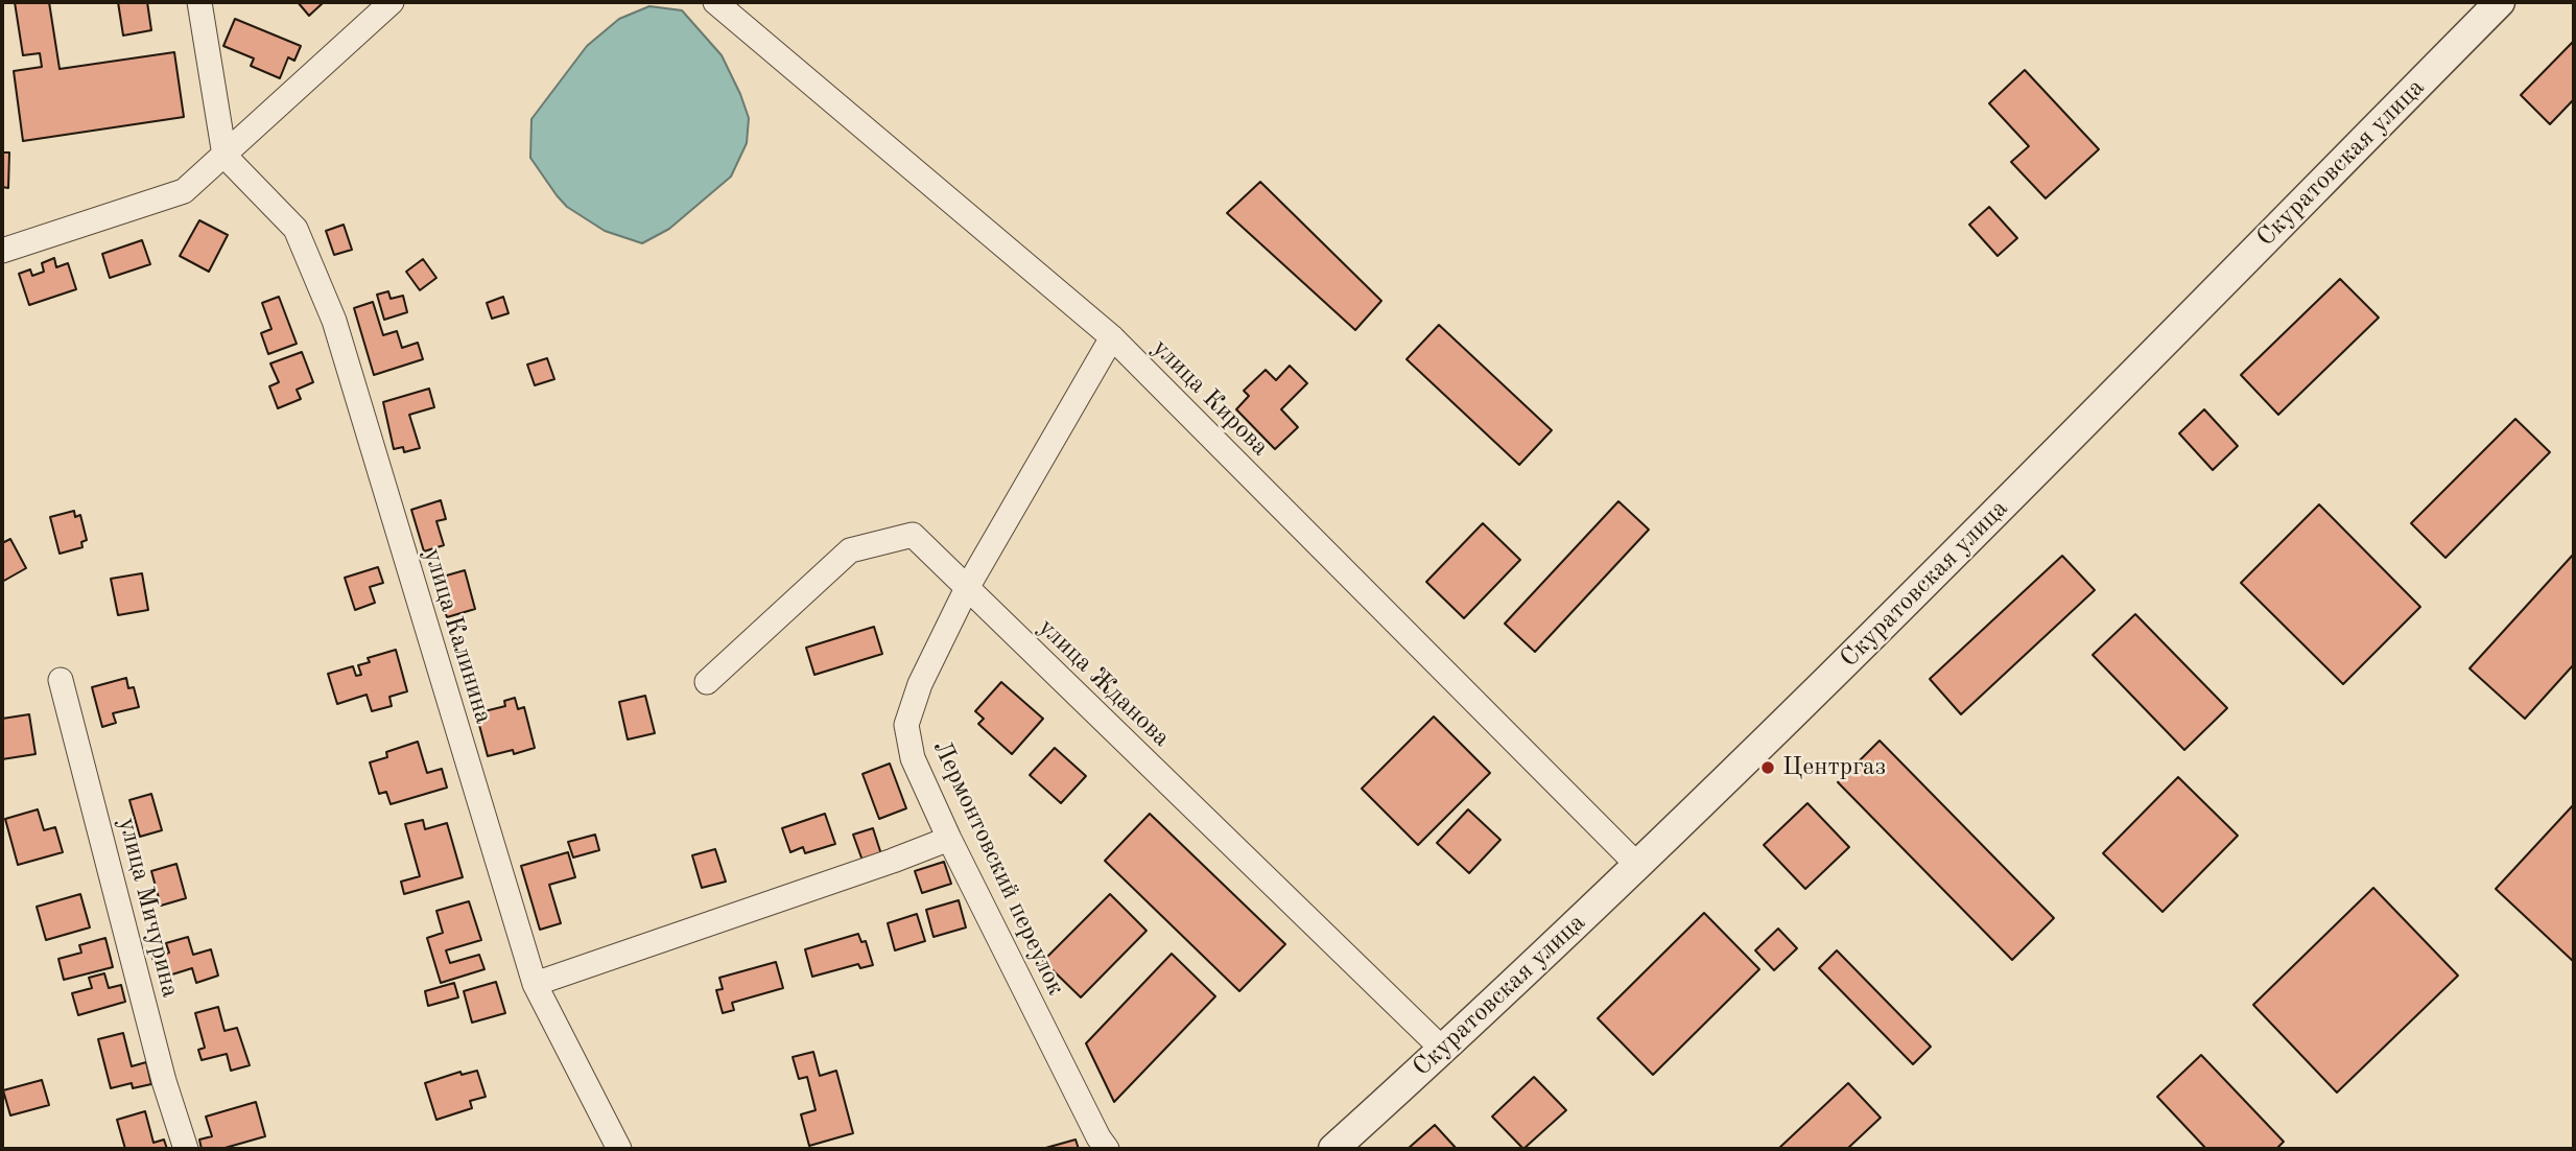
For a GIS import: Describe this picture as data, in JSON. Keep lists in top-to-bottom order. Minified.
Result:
{"streets":{"street":["Скуратовская улица","улица Кирова","улица Калинина","улица Жданова","Лермонтовский переулок","улица Мичурина"]},"crossings":[["Скуратовская улица","улица Кирова"],["Скуратовская улица","улица Жданова"],["улица Кирова","Лермонтовский переулок"],["улица Жданова","Лермонтовский переулок"]],"places":["Центргаз"]}
